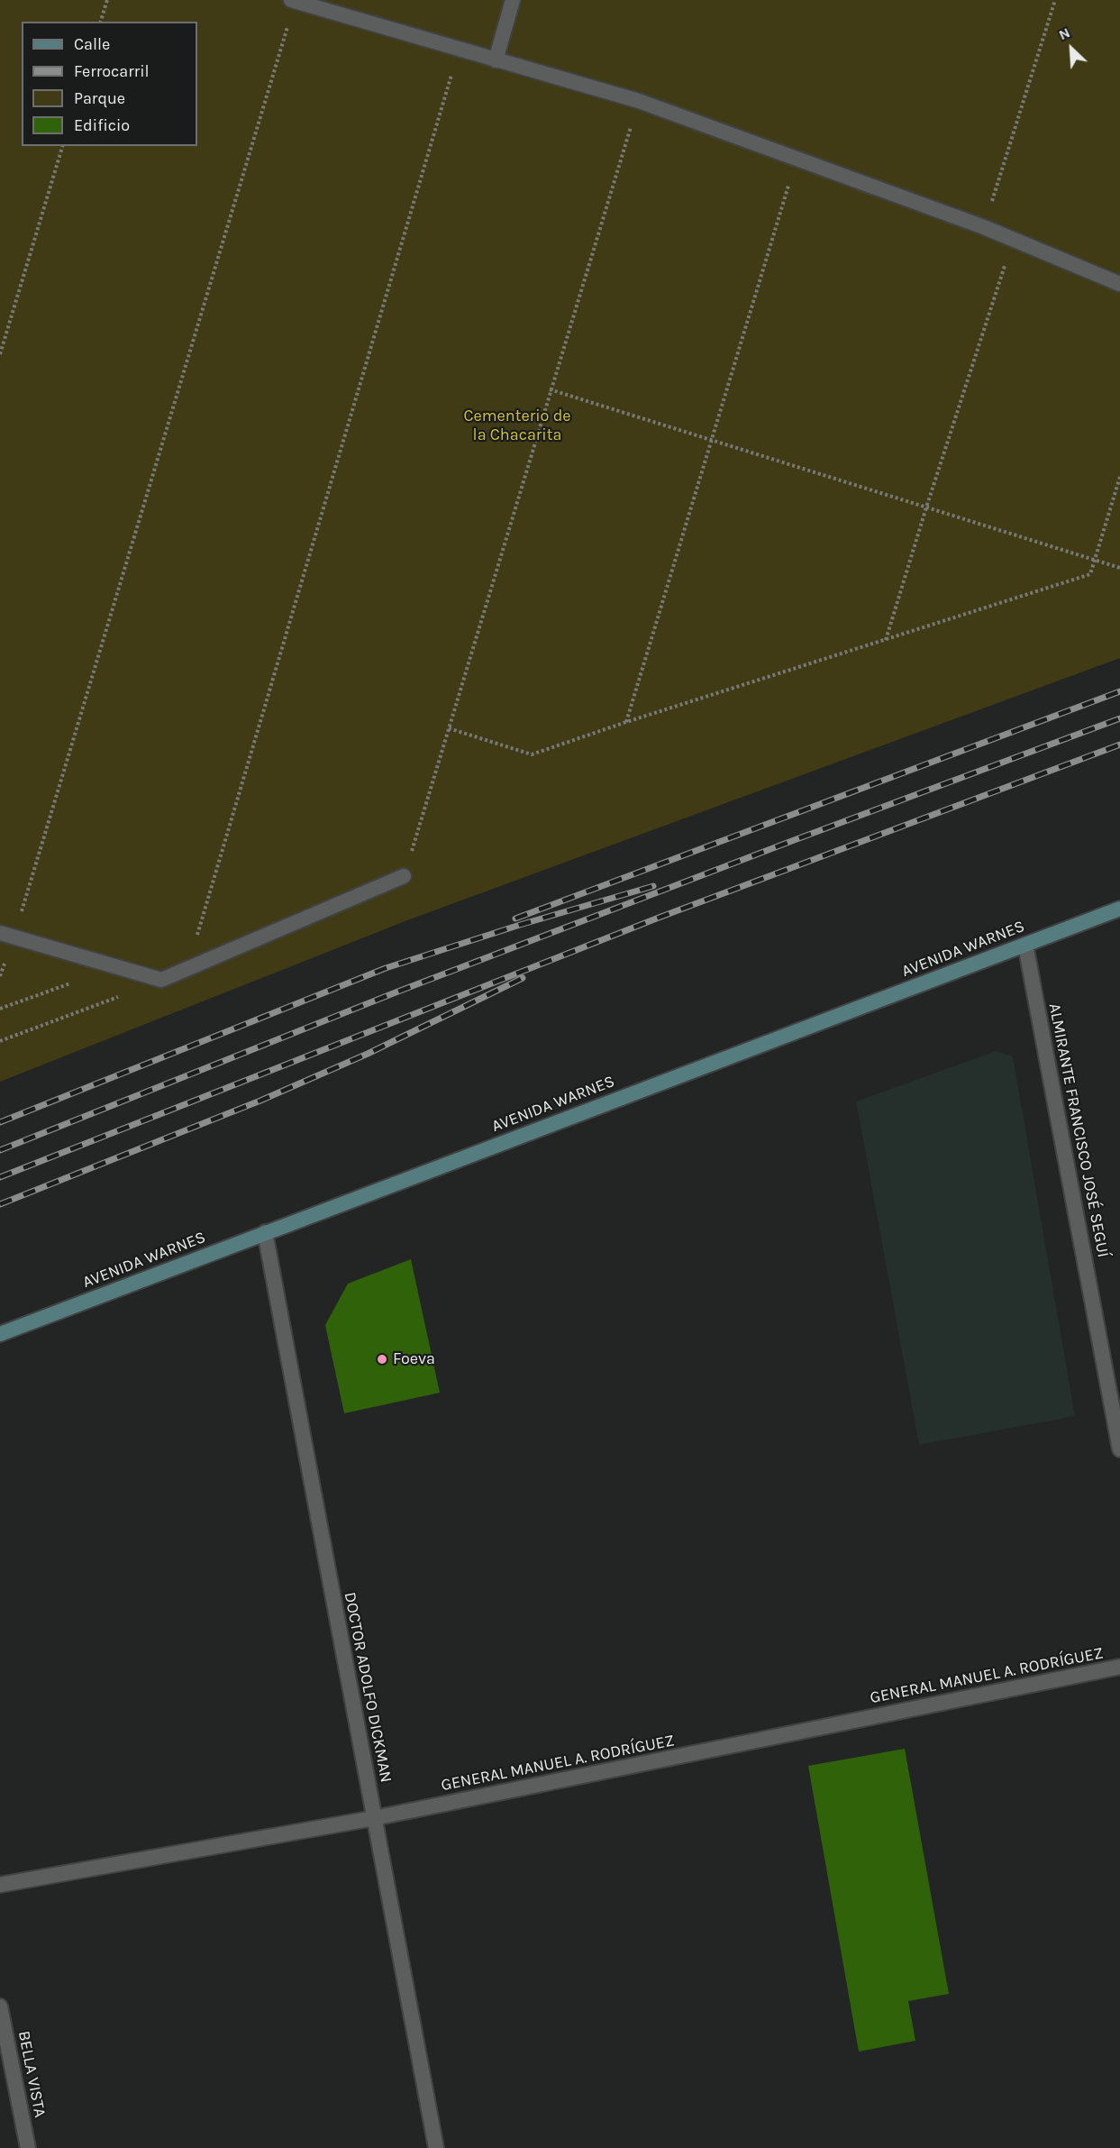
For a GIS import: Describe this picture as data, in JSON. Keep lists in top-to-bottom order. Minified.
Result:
{"streets":{"main road":["AVENIDA WARNES"],"street":["ALMIRANTE FRANCISCO JOSÉ SEGUÍ","GENERAL MANUEL A. RODRÍGUEZ","DOCTOR ADOLFO DICKMAN","BELLA VISTA"]},"crossings":[["AVENIDA WARNES","ALMIRANTE FRANCISCO JOSÉ SEGUÍ"],["AVENIDA WARNES","DOCTOR ADOLFO DICKMAN"],["GENERAL MANUEL A. RODRÍGUEZ","DOCTOR ADOLFO DICKMAN"]],"parks":["Cementerio de la Chacarita"],"places":["Foeva"],"legend":["Calle","Ferrocarril","Parque","Edificio"],"north":"top left"}
